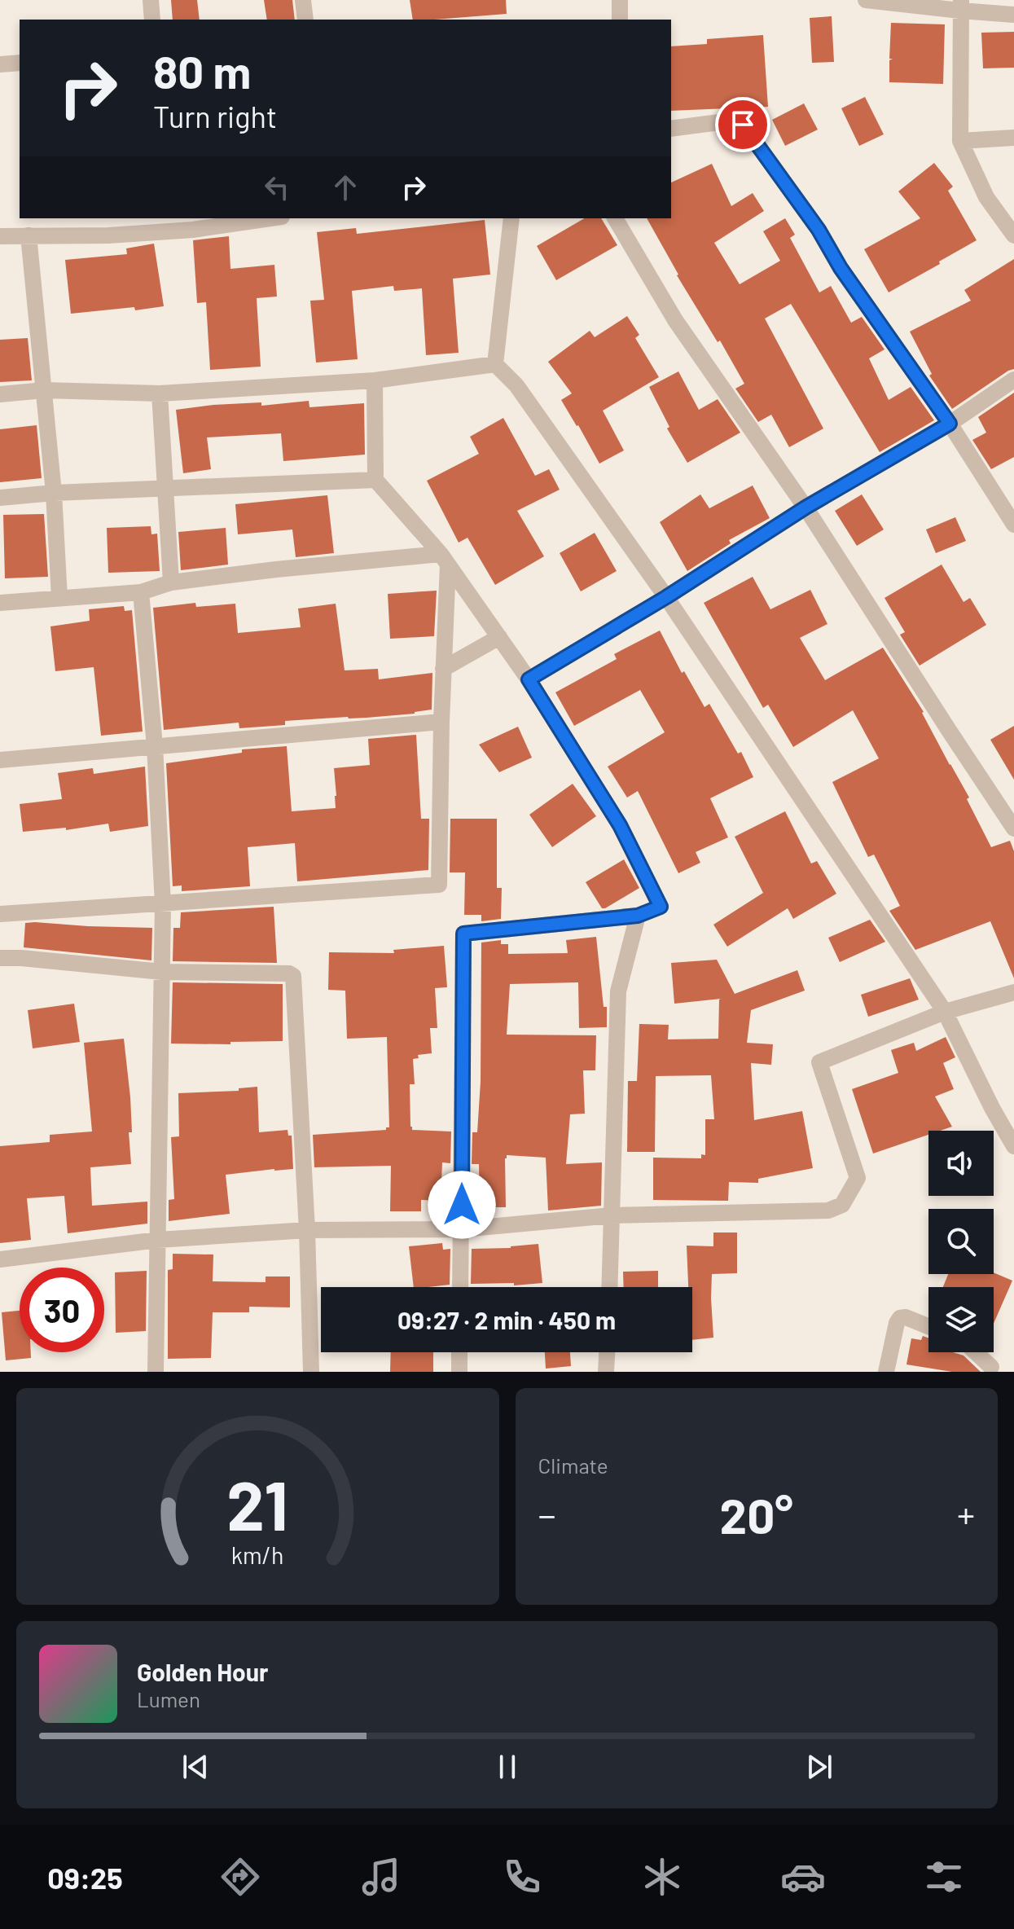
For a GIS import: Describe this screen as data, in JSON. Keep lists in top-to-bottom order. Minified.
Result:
{"page":{"turn":["80 m","Turn right"],"limit":"30","trip":"09:27 · 2 min · 450 m","tile":"Climate","heat":["−","20°","+"],"song":["Golden Hour","Lumen"],"tabs":"09:25","gauge":["21","km/h"]}}
